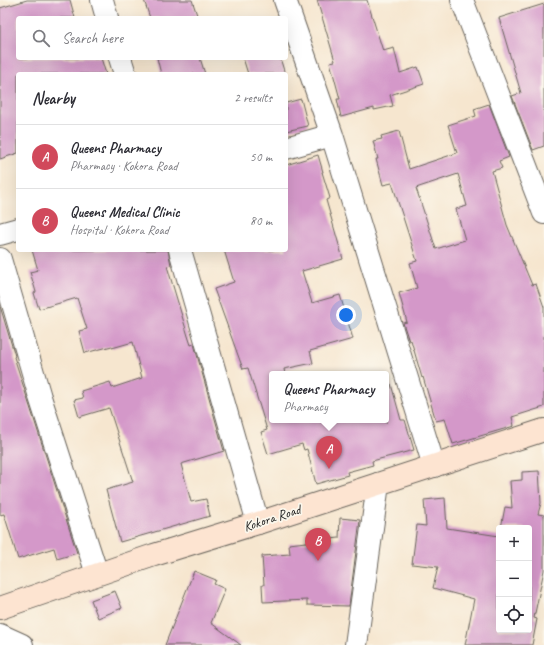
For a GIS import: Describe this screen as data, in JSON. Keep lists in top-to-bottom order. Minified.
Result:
{"streets":{"street":["Kokora Road"]},"page":{"search":"Search here","heading":["Nearby","2 results"],"list":[{"mark":"A","name":"Queens Pharmacy","note":"Pharmacy · Kokora Road","value":"50 m"},{"mark":"B","name":"Queens Medical Clinic","note":"Hospital · Kokora Road","value":"80 m"}],"popup":["Queens Pharmacy","Pharmacy"],"pins":["A","B"],"map_buttons":["+","−"]}}
